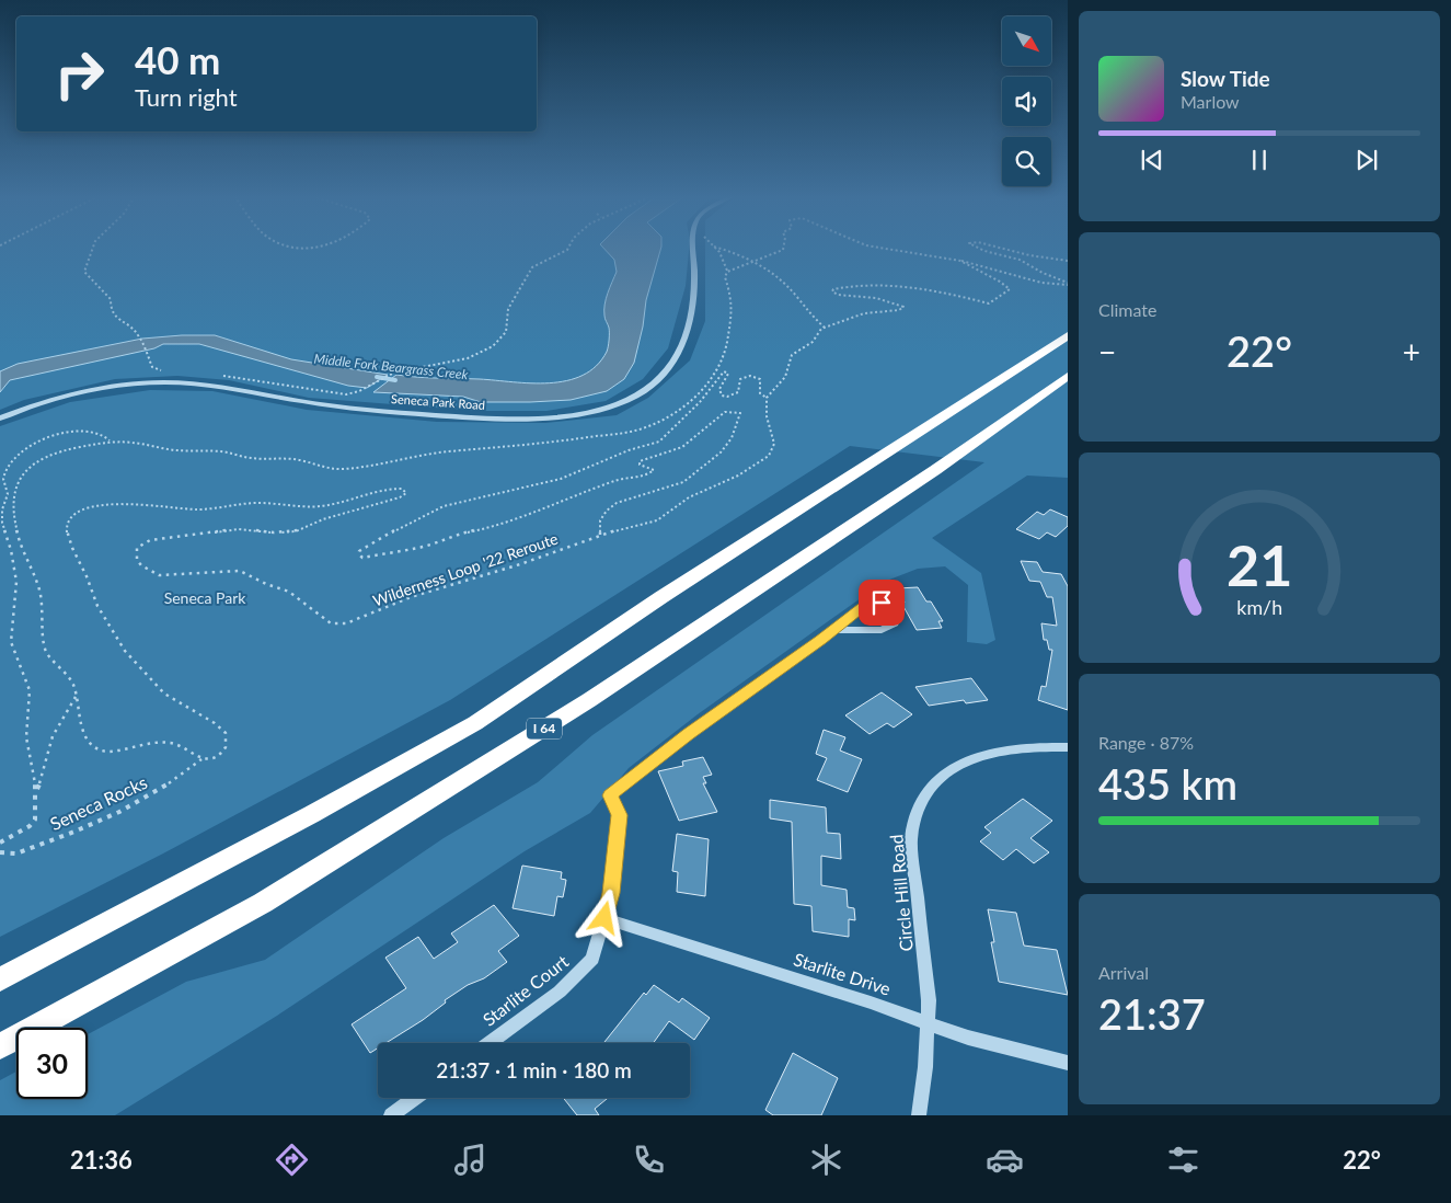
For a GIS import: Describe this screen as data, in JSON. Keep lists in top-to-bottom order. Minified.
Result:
{"streets":{"highway":["I 64"],"street":["Seneca Park Road","Circle Hill Road","Starlite Drive","Starlite Court"],"path":["Wilderness Loop '22 Reroute","Seneca Rocks"]},"crossings":[["Wilderness Loop '22 Reroute","Seneca Rocks"],["Circle Hill Road","Starlite Drive"],["Starlite Drive","Starlite Court"]],"water":["Middle Fork Beargrass Creek"],"parks":["Seneca Park"],"north":"bottom right","page":{"turn":["40 m","Turn right"],"song":["Slow Tide","Marlow"],"tile":["Climate",["Range · 87%","435 km"],["Arrival","21:37"]],"heat":["−","22°","+"],"limit":"30","trip":"21:37 · 1 min · 180 m","tabs":["21:36","22°"],"gauge":["21","km/h"]}}
